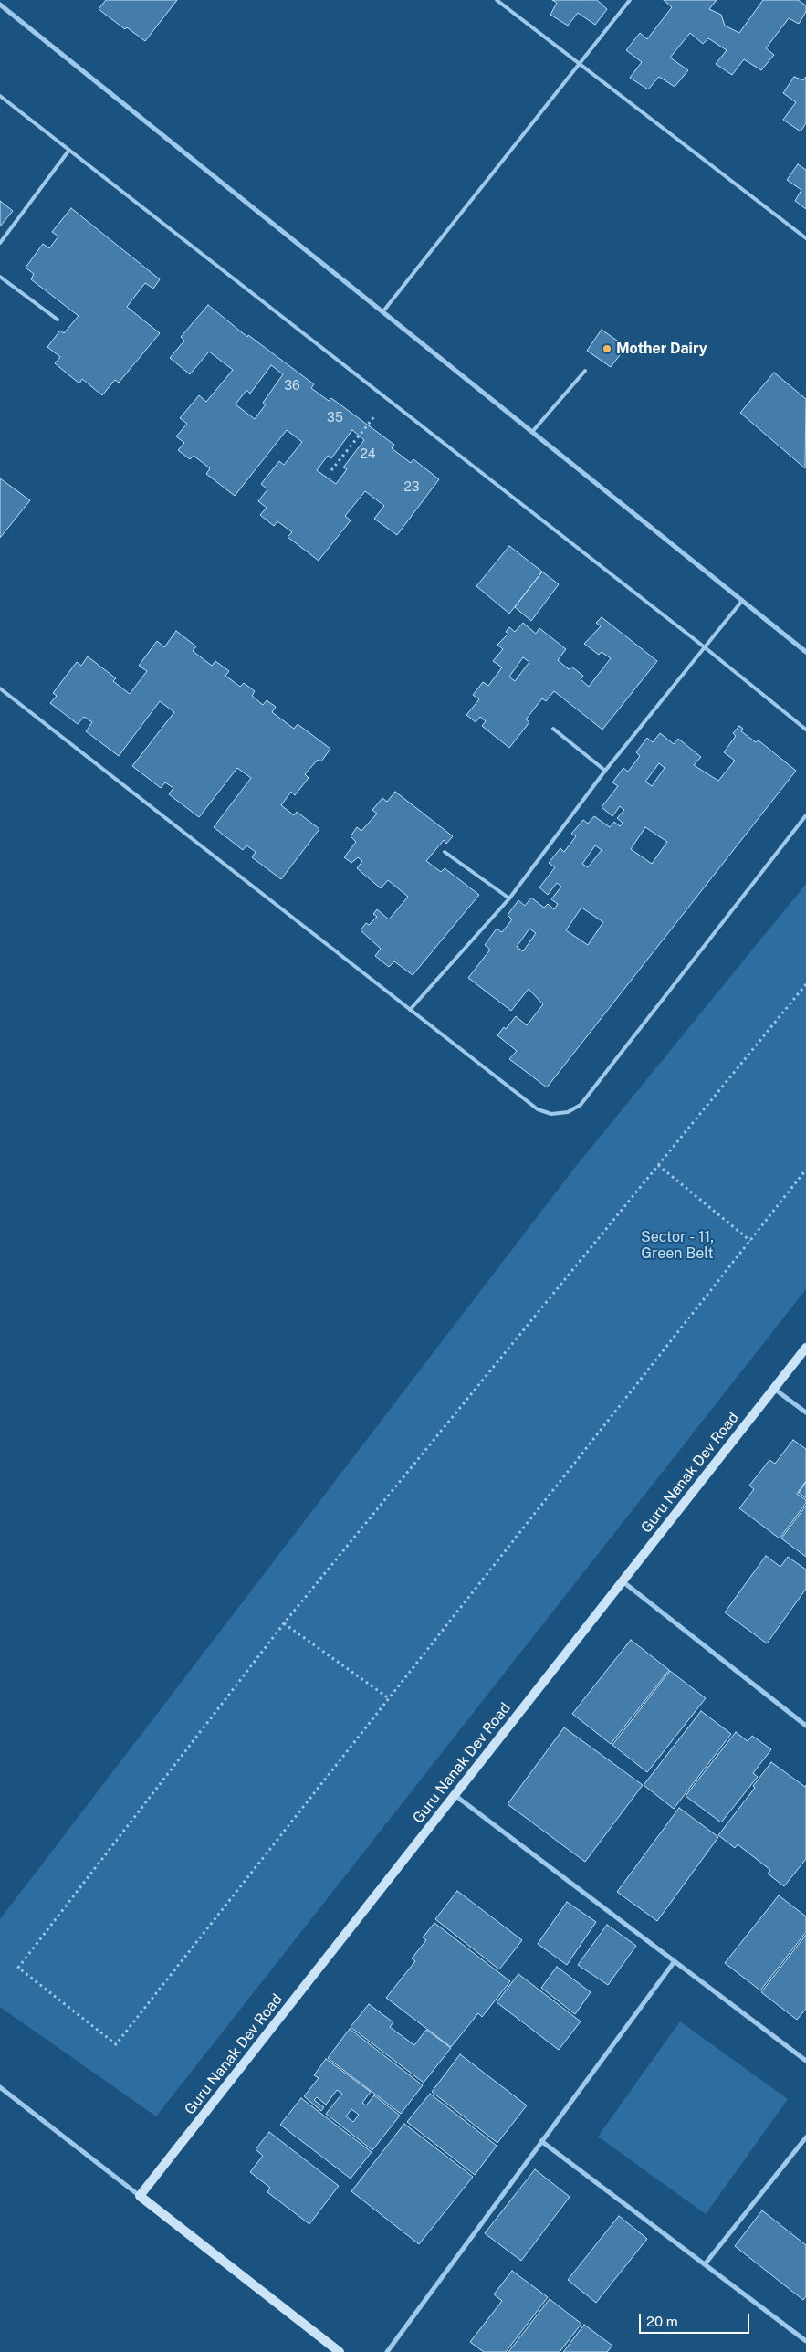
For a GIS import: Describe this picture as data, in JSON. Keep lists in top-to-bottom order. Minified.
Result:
{"streets":{"street":["Guru Nanak Dev Road"]},"parks":["Sector - 11, Green Belt"],"places":["Mother Dairy"],"house_numbers":["36","35","24","23"],"scale_bar":"20 m"}
